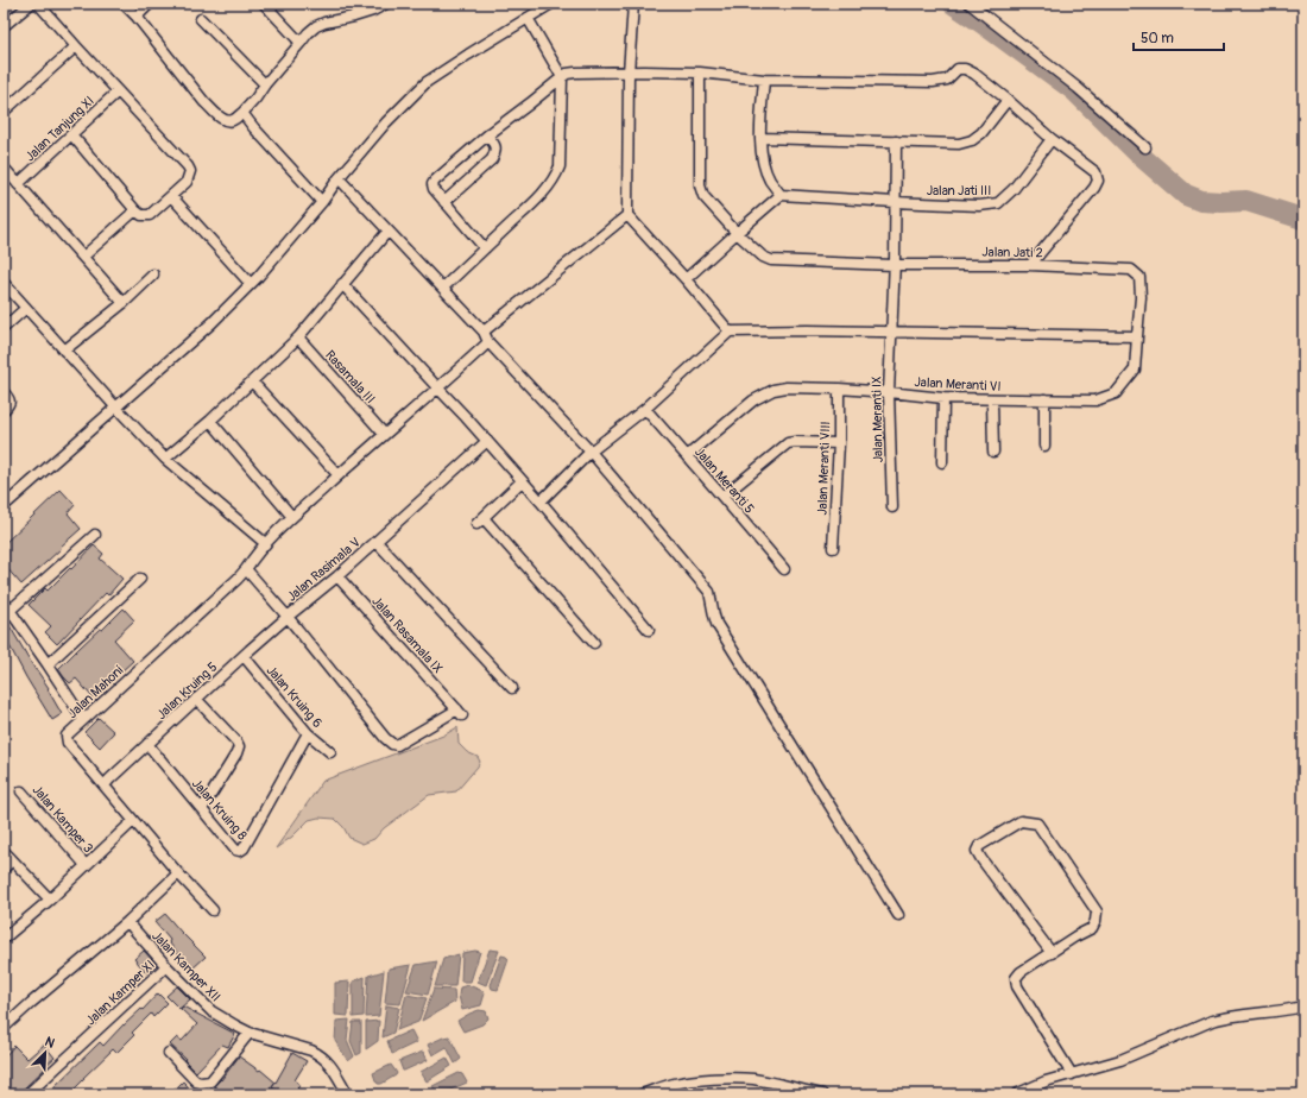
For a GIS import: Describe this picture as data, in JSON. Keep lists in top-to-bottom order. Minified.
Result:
{"streets":{"street":["Jalan Tanjung XI","Jalan Jati III","Jalan Jati 2","Rasamala III","Jalan Meranti VI","Jalan Meranti IX","Jalan Meranti VIII","Jalan Meranti 5","Jalan Rasimala V","Jalan Rasamala IX","Jalan Kruing 5","Jalan Mahoni","Jalan Kruing 6","Jalan Kruing 8","Jalan Kamper 3","Jalan Kamper XII","Jalan Kamper XI"]},"crossings":[["Jalan Jati III","Jalan Meranti IX"],["Jalan Jati 2","Jalan Meranti VI"],["Jalan Jati 2","Jalan Meranti IX"],["Rasamala III","Jalan Mahoni"],["Jalan Meranti VI","Jalan Meranti IX"],["Jalan Meranti VI","Jalan Meranti VIII"],["Jalan Meranti VI","Jalan Meranti 5"],["Jalan Rasimala V","Jalan Rasamala IX"],["Jalan Rasimala V","Jalan Kruing 5"],["Jalan Rasamala IX","Jalan Kruing 5"],["Jalan Kruing 5","Jalan Mahoni"],["Jalan Kruing 5","Jalan Kruing 6"],["Jalan Kruing 5","Jalan Kruing 8"],["Jalan Kruing 6","Jalan Kruing 8"],["Jalan Kamper XII","Jalan Kamper XI"]],"scale_bar":"50 m","north":"top right"}
